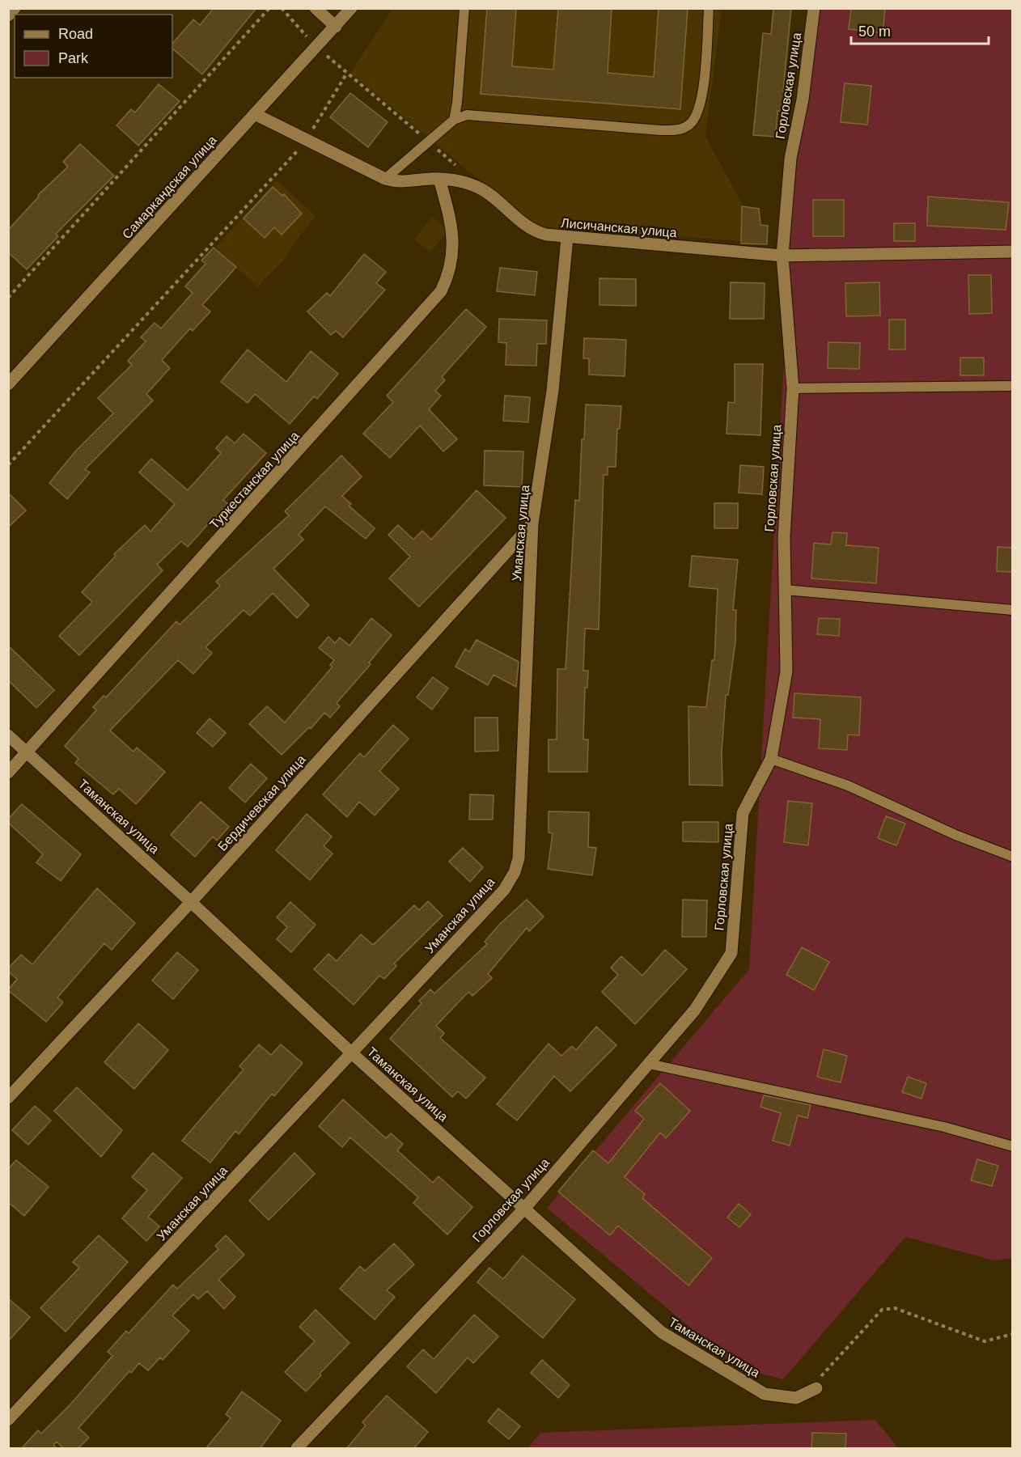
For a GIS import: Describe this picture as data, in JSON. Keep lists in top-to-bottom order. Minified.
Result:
{"streets":{"street":["Горловская улица","Самаркандская улица","Лисичанская улица","Туркестанская улица","Уманская улица","Бердичевская улица","Таманская улица"]},"crossings":[["Горловская улица","Лисичанская улица"],["Горловская улица","Таманская улица"],["Самаркандская улица","Лисичанская улица"],["Лисичанская улица","Туркестанская улица"],["Лисичанская улица","Уманская улица"],["Туркестанская улица","Таманская улица"],["Уманская улица","Бердичевская улица"],["Уманская улица","Таманская улица"],["Бердичевская улица","Таманская улица"]],"legend":["Road","Park"],"scale_bar":"50 m"}
